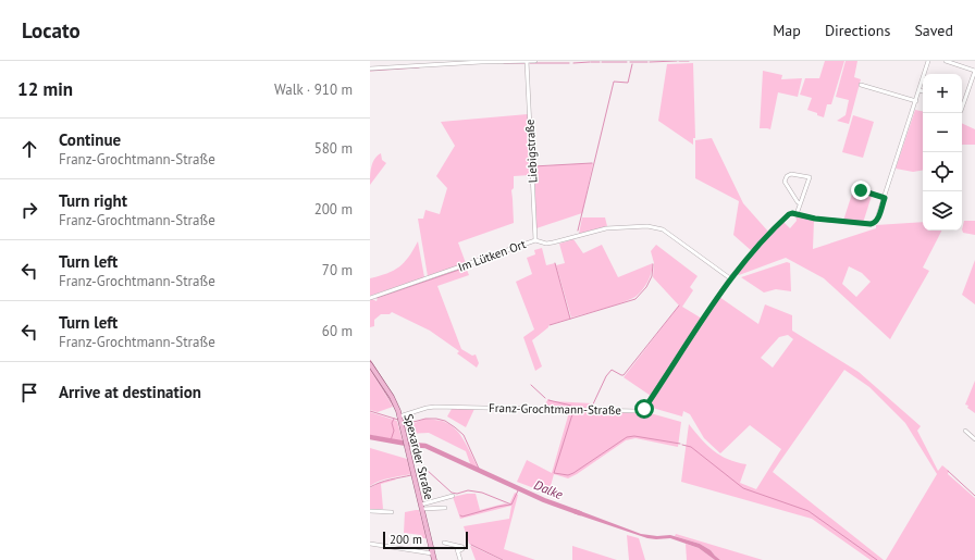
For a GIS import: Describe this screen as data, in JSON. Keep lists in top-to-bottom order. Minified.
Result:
{"streets":{"main road":["Spexarder Straße"],"street":["Liebigstraße","Im Lütken Ort","Franz-Grochtmann-Straße"]},"crossings":[["Liebigstraße","Im Lütken Ort"],["Im Lütken Ort","Franz-Grochtmann-Straße"],["Franz-Grochtmann-Straße","Spexarder Straße"]],"water":["Dalke"],"scale_bar":"200 m","page":{"header":"Locato","nav":["Map","Directions","Saved"],"heading":["12 min","Walk · 910 m"],"map_buttons":["+","−"],"list":[["Continue","Franz-Grochtmann-Straße","580 m"],["Turn right","Franz-Grochtmann-Straße","200 m"],["Turn left","Franz-Grochtmann-Straße","70 m"],["Turn left","Franz-Grochtmann-Straße","60 m"],"Arrive at destination"],"scale":"200 m"}}
